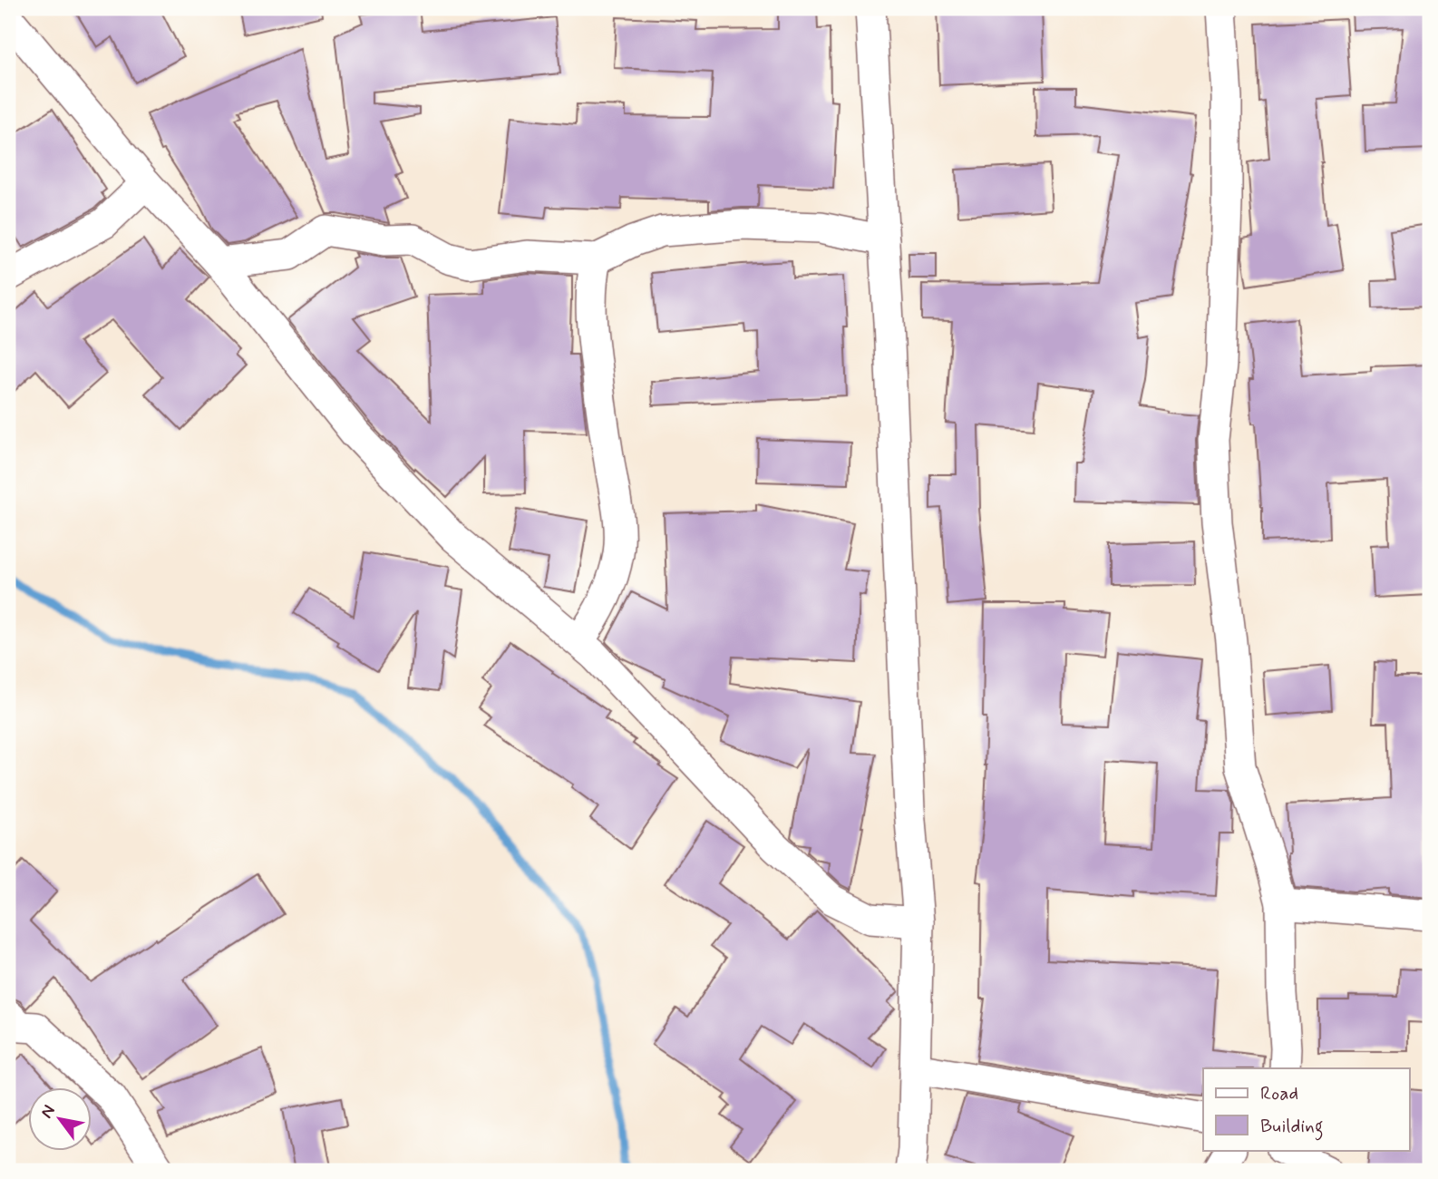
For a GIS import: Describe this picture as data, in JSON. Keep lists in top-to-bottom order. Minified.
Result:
{"legend":["Road","Building"],"north":"top left"}
